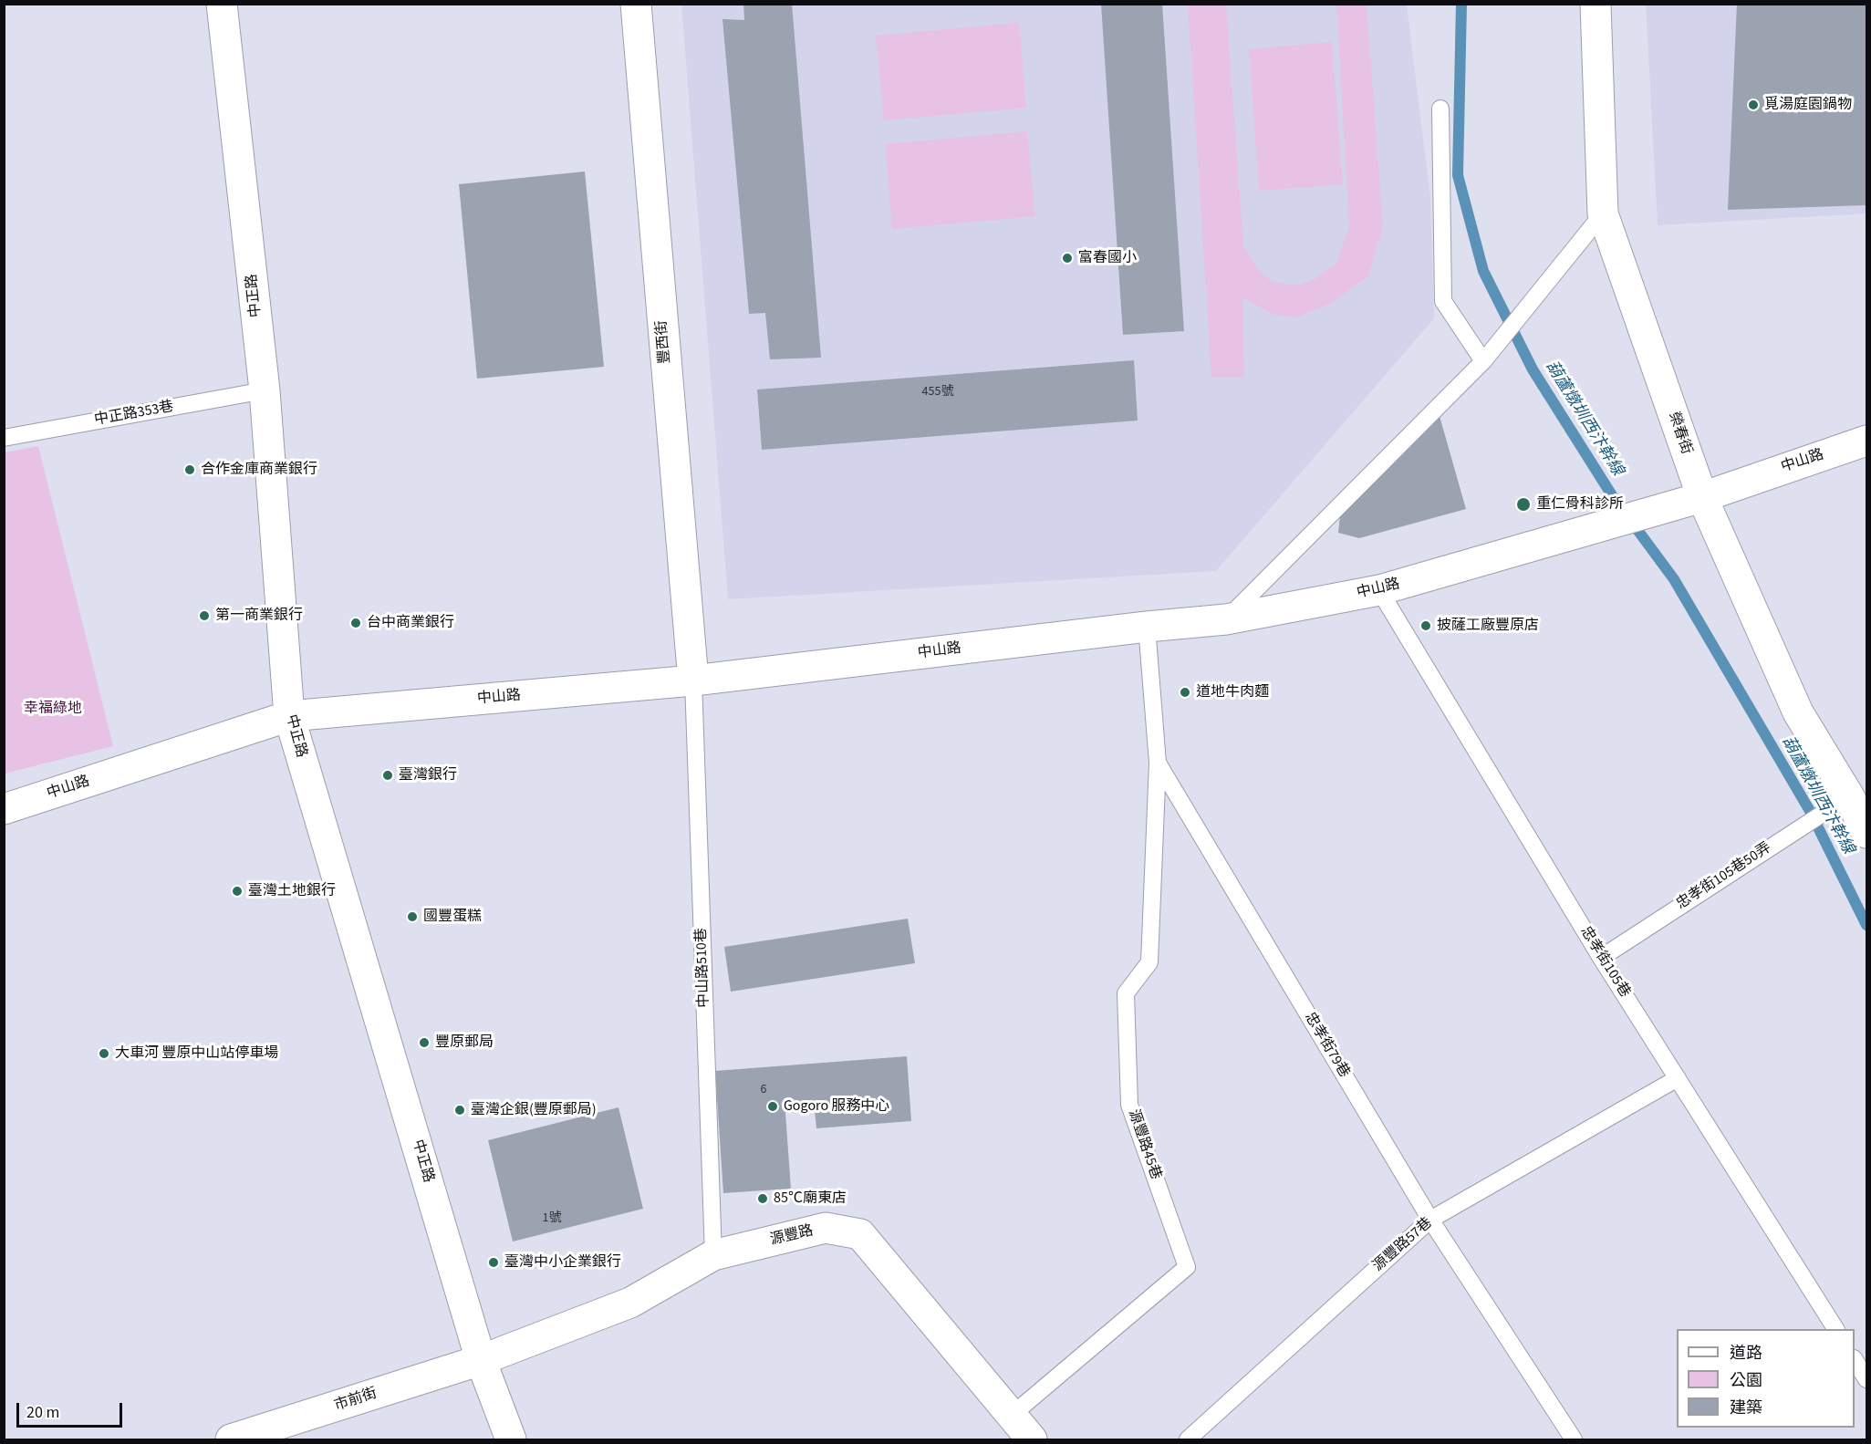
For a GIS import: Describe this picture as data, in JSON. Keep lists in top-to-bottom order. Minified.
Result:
{"streets":{"street":["中正路","豐西街","榮春街","中山路","源豐路","市前街"],"lane":["中正路353巷","忠孝街105巷50弄","忠孝街105巷","中山路510巷","忠孝街79巷","源豐路45巷","源豐路57巷"]},"crossings":[["中正路","中正路353巷"],["中正路","中山路"],["中正路","源豐路"],["中正路","市前街"],["豐西街","中山路"],["豐西街","中山路510巷"],["榮春街","中山路"],["榮春街","忠孝街105巷50弄"],["中山路","忠孝街105巷"],["中山路","中山路510巷"],["中山路","忠孝街79巷"],["忠孝街105巷50弄","忠孝街105巷"],["忠孝街105巷","源豐路57巷"],["中山路510巷","源豐路"],["忠孝街79巷","源豐路45巷"],["忠孝街79巷","源豐路57巷"],["源豐路45巷","源豐路"],["源豐路","市前街"]],"water":["葫蘆燉圳西汴幹線"],"parks":["幸福綠地"],"places":["覓湯庭園鍋物","富春國小","合作金庫商業銀行","重仁骨科診所","第一商業銀行","台中商業銀行","披薩工廠豐原店","道地牛肉麵","臺灣銀行","臺灣土地銀行","國豐蛋糕","豐原郵局","大車河 豐原中山站停車場","Gogoro 服務中心","臺灣企銀(豐原郵局)","85℃廟東店","臺灣中小企業銀行"],"house_numbers":["455號","6","1號"],"legend":["道路","公園","建築"],"scale_bar":"20 m"}
